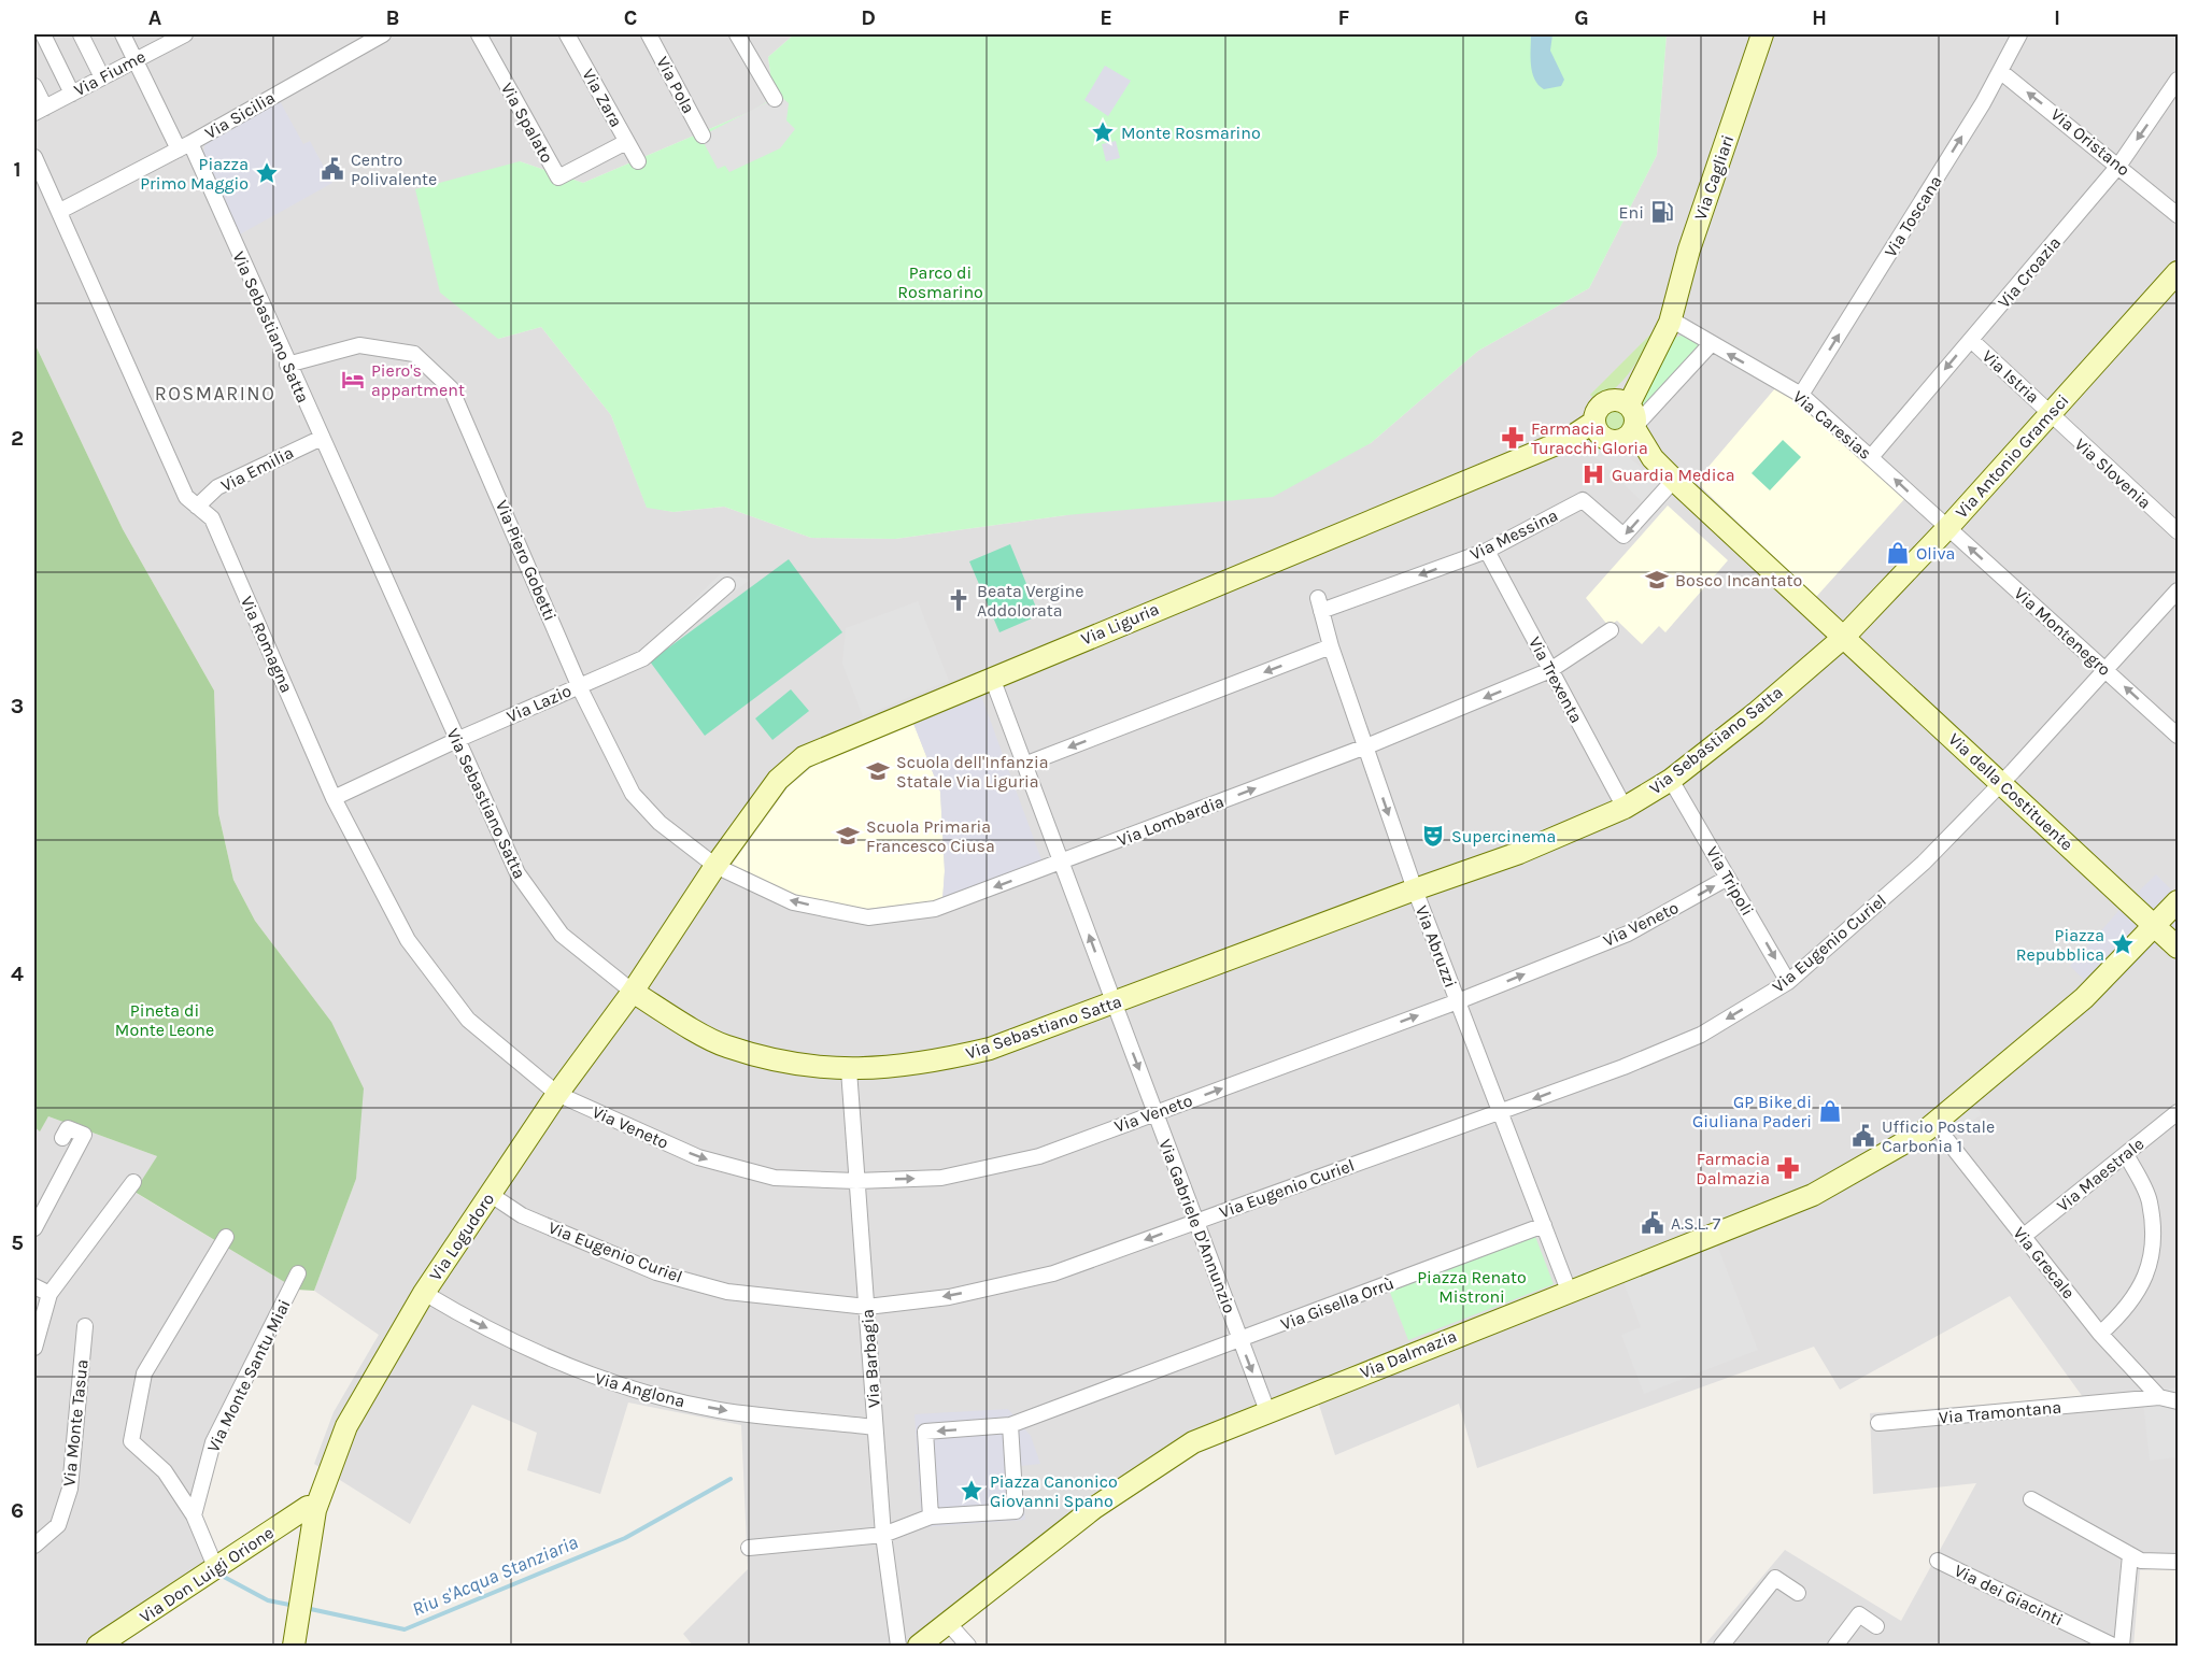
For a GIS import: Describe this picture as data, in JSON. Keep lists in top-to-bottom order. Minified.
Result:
{"streets":{"street":["Via Fiume","Via Pola","Via Zara","Via Sicilia","Via Spalato","Via Oristano","Via Cagliari","Via Toscana","Via Croazia","Via Sebastiano Satta","Via Istria","Via Caresias","Via Antonio Gramsci","Via Emilia","Via Slovenia","Via Messina","Via Piero Gobetti","Via Liguria","Via Montenegro","Via Romagna","Via Trexenta","Via Lazio","Via della Costituente","Via Lombardia","Via Tripoli","Via Veneto","Via Eugenio Curiel","Via Abruzzi","Via Maestrale","Via Gabriele D'Annunzio","Via Logudoro","Via Grecale","Via Gisella Orrù","Via Dalmazia","Via Barbagia","Via Monte Santu Miai","Via Anglona","Via Tramontana","Via Monte Tasua","Via Don Luigi Orione","Via dei Giacinti"]},"crossings":[["Via Fiume","Via Sebastiano Satta"],["Via Zara","Via Spalato"],["Via Sicilia","Via Sebastiano Satta"],["Via Sicilia","Via Romagna"],["Via Oristano","Via Toscana"],["Via Oristano","Via Croazia"],["Via Cagliari","Via Caresias"],["Via Cagliari","Via Liguria"],["Via Toscana","Via Caresias"],["Via Croazia","Via Istria"],["Via Croazia","Via Caresias"],["Via Sebastiano Satta","Via Antonio Gramsci"],["Via Sebastiano Satta","Via Emilia"],["Via Sebastiano Satta","Via Piero Gobetti"],["Via Sebastiano Satta","Via Trexenta"],["Via Sebastiano Satta","Via Lazio"],["Via Sebastiano Satta","Via della Costituente"],["Via Sebastiano Satta","Via Tripoli"],["Via Sebastiano Satta","Via Abruzzi"],["Via Sebastiano Satta","Via Gabriele D'Annunzio"],["Via Sebastiano Satta","Via Logudoro"],["Via Sebastiano Satta","Via Barbagia"],["Via Istria","Via Antonio Gramsci"],["Via Istria","Via Slovenia"],["Via Caresias","Via Antonio Gramsci"],["Via Caresias","Via Montenegro"],["Via Antonio Gramsci","Via Slovenia"],["Via Antonio Gramsci","Via Montenegro"],["Via Antonio Gramsci","Via della Costituente"],["Via Emilia","Via Romagna"],["Via Messina","Via Trexenta"],["Via Messina","Via della Costituente"],["Via Messina","Via Abruzzi"],["Via Piero Gobetti","Via Liguria"],["Via Piero Gobetti","Via Lazio"],["Via Piero Gobetti","Via Lombardia"],["Via Piero Gobetti","Via Logudoro"],["Via Liguria","Via Lombardia"],["Via Liguria","Via Gabriele D'Annunzio"],["Via Liguria","Via Logudoro"],["Via Montenegro","Via Eugenio Curiel"],["Via Romagna","Via Lazio"],["Via Romagna","Via Veneto"],["Via Romagna","Via Logudoro"],["Via Trexenta","Via Lombardia"],["Via della Costituente","Via Eugenio Curiel"],["Via Lombardia","Via Abruzzi"],["Via Lombardia","Via Gabriele D'Annunzio"],["Via Lombardia","Via Logudoro"],["Via Tripoli","Via Veneto"],["Via Tripoli","Via Eugenio Curiel"],["Via Veneto","Via Abruzzi"],["Via Veneto","Via Gabriele D'Annunzio"],["Via Veneto","Via Logudoro"],["Via Veneto","Via Barbagia"],["Via Eugenio Curiel","Via Abruzzi"],["Via Eugenio Curiel","Via Gabriele D'Annunzio"],["Via Eugenio Curiel","Via Logudoro"],["Via Eugenio Curiel","Via Barbagia"],["Via Abruzzi","Via Gisella Orrù"],["Via Abruzzi","Via Dalmazia"],["Via Maestrale","Via Grecale"],["Via Gabriele D'Annunzio","Via Gisella Orrù"],["Via Gabriele D'Annunzio","Via Dalmazia"],["Via Logudoro","Via Anglona"],["Via Logudoro","Via Don Luigi Orione"],["Via Grecale","Via Dalmazia"],["Via Grecale","Via Tramontana"],["Via Barbagia","Via Anglona"]],"one_way":["Via Oristano","Via Toscana","Via Croazia","Via Caresias","Via Messina","Via Montenegro","Via Tripoli","Via Veneto","Via Anglona"],"districts":["ROSMARINO"],"water":["Riu s'Acqua Stanziaria"],"parks":["Parco di Rosmarino","Pineta di Monte Leone","Piazza Renato Mistroni"],"places":{"place":["Monte Rosmarino","Piazza Primo Maggio","Piazza Repubblica","Piazza Canonico Giovanni Spano"],"public building":["Centro Polivalente","Ufficio Postale Carbonia 1","A.S.L. 7"],"fuel station":["Eni"],"hotel":["Piero's appartment"],"pharmacy":["Farmacia Turacchi Gloria","Farmacia Dalmazia"],"hospital":["Guardia Medica"],"shop":["Oliva","GP Bike di Giuliana Paderi"],"school or university":["Bosco Incantato","Scuola dell'Infanzia Statale Via Liguria","Scuola Primaria Francesco Ciusa"],"church":["Beata Vergine Addolorata"],"theatre":["Supercinema"]},"grid":{"columns":["A","B","C","D","E","F","G","H","I"],"rows":["1","2","3","4","5","6"]}}
